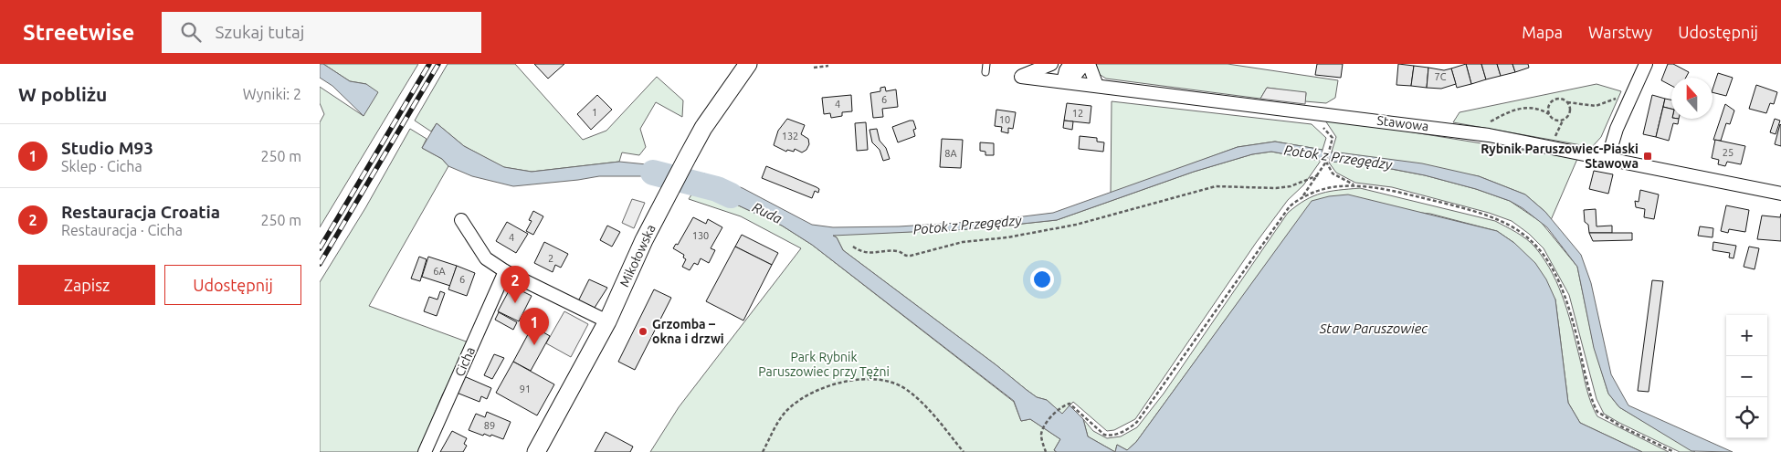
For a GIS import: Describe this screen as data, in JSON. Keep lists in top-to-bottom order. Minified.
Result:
{"streets":{"main road":["Mikołowska"],"street":["Stawowa","Cicha"]},"water":["Potok z Przegędzy","Ruda","Staw Paruszowiec"],"parks":["Park Rybnik Paruszowiec przy Tężni"],"places":{"transit":["Rybnik Paruszowiec-Piaski Stawowa"],"other":["Grzomba – okna i drzwi"]},"house_numbers":["7C","6","4","1","12","10","132","25","8A","130","4","2","6A","6","91","89"],"north":"top","page":{"header":"Streetwise","search":"Szukaj tutaj","nav":["Mapa","Warstwy","Udostępnij"],"heading":["W pobliżu","Wyniki: 2"],"list":[{"mark":"1","name":"Studio M93","note":"Sklep · Cicha","value":"250 m"},{"mark":"2","name":"Restauracja Croatia","note":"Restauracja · Cicha","value":"250 m"}],"buttons":["Zapisz","Udostępnij"],"pins":["2","1"],"map_buttons":["+","−"]}}
